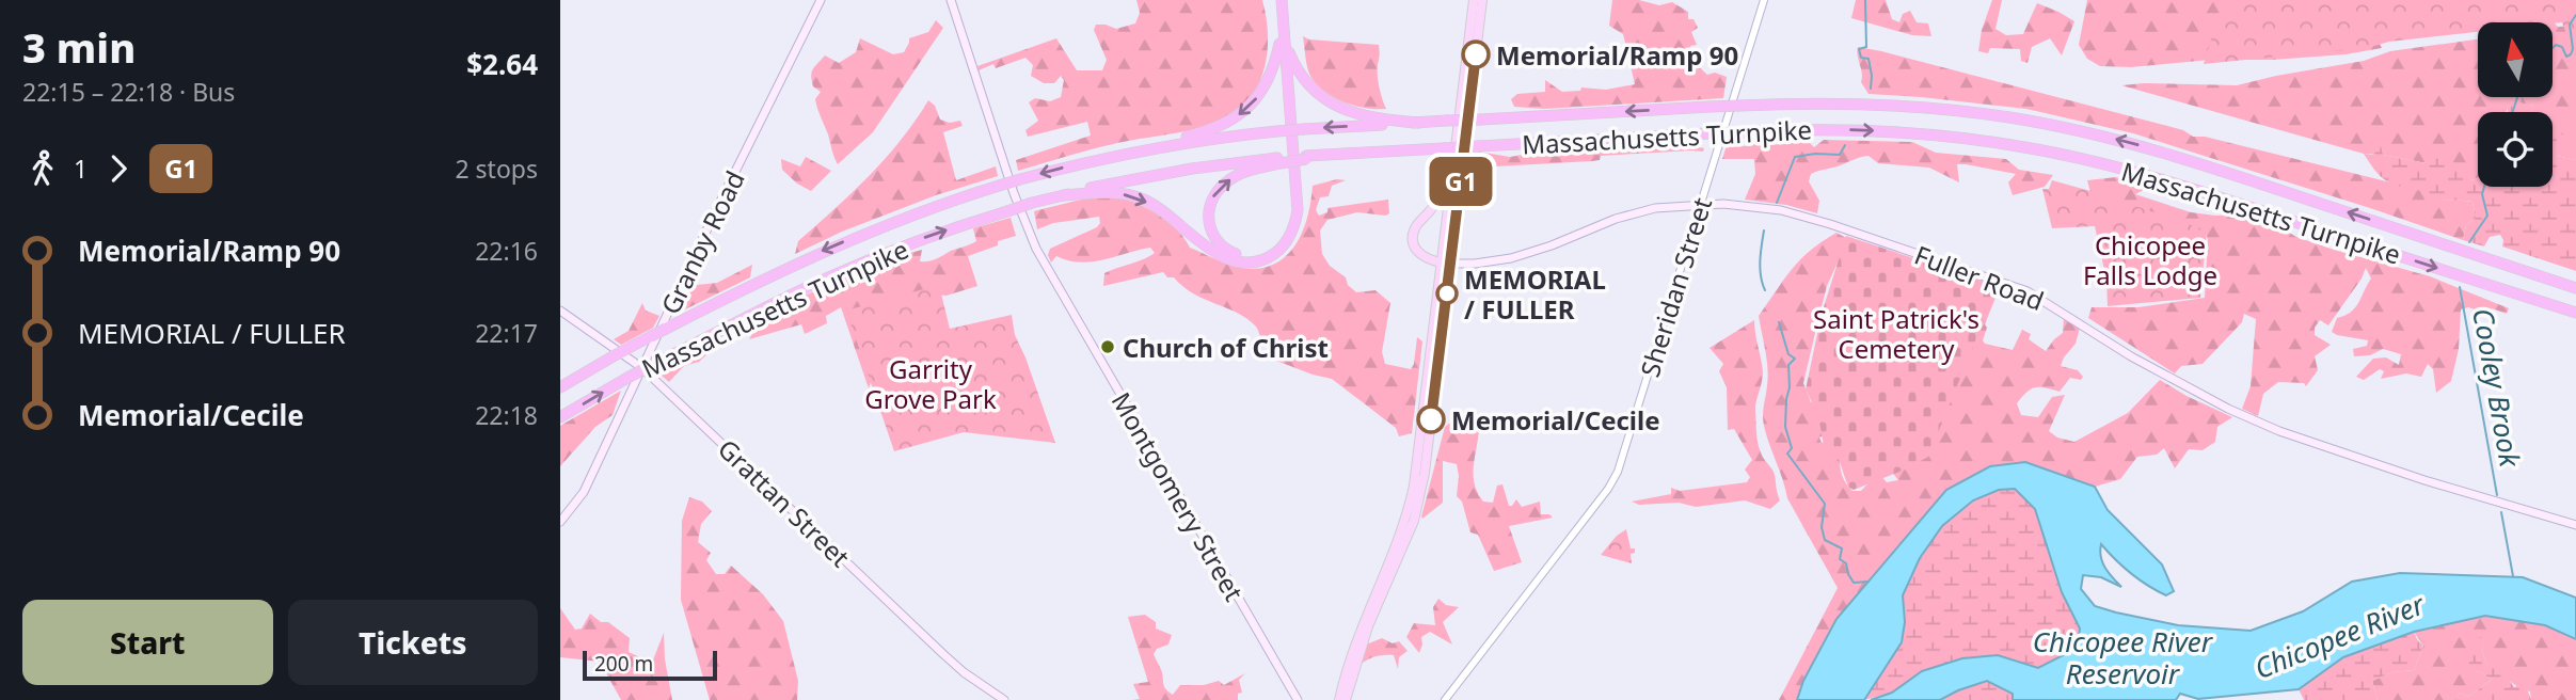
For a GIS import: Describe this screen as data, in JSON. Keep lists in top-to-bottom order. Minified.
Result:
{"streets":{"highway":["Massachusetts Turnpike"],"main road":["Granby Road","Fuller Road","Montgomery Street","Grattan Street"],"street":["Sheridan Street"]},"crossings":[["Granby Road","Grattan Street"],["Fuller Road","Sheridan Street"]],"water":["Cooley Brook","Chicopee River","Chicopee River Reservoir"],"parks":["Chicopee Falls Lodge","Saint Patrick's Cemetery","Garrity Grove Park"],"places":["Memorial/Ramp 90","MEMORIAL / FULLER","Church of Christ","Memorial/Cecile"],"lines":["bus line G1"],"scale_bar":"200 m","north":"top","page":{"heading":["3 min","22:15 – 22:18 · Bus","$2.64"],"on_map":"G1","legs":["1","G1","2 stops"],"list":[{"name":"Memorial/Ramp 90","value":"22:16"},{"name":"MEMORIAL / FULLER","value":"22:17"},{"name":"Memorial/Cecile","value":"22:18"}],"buttons":["Start","Tickets"],"scale":"200 m"}}
